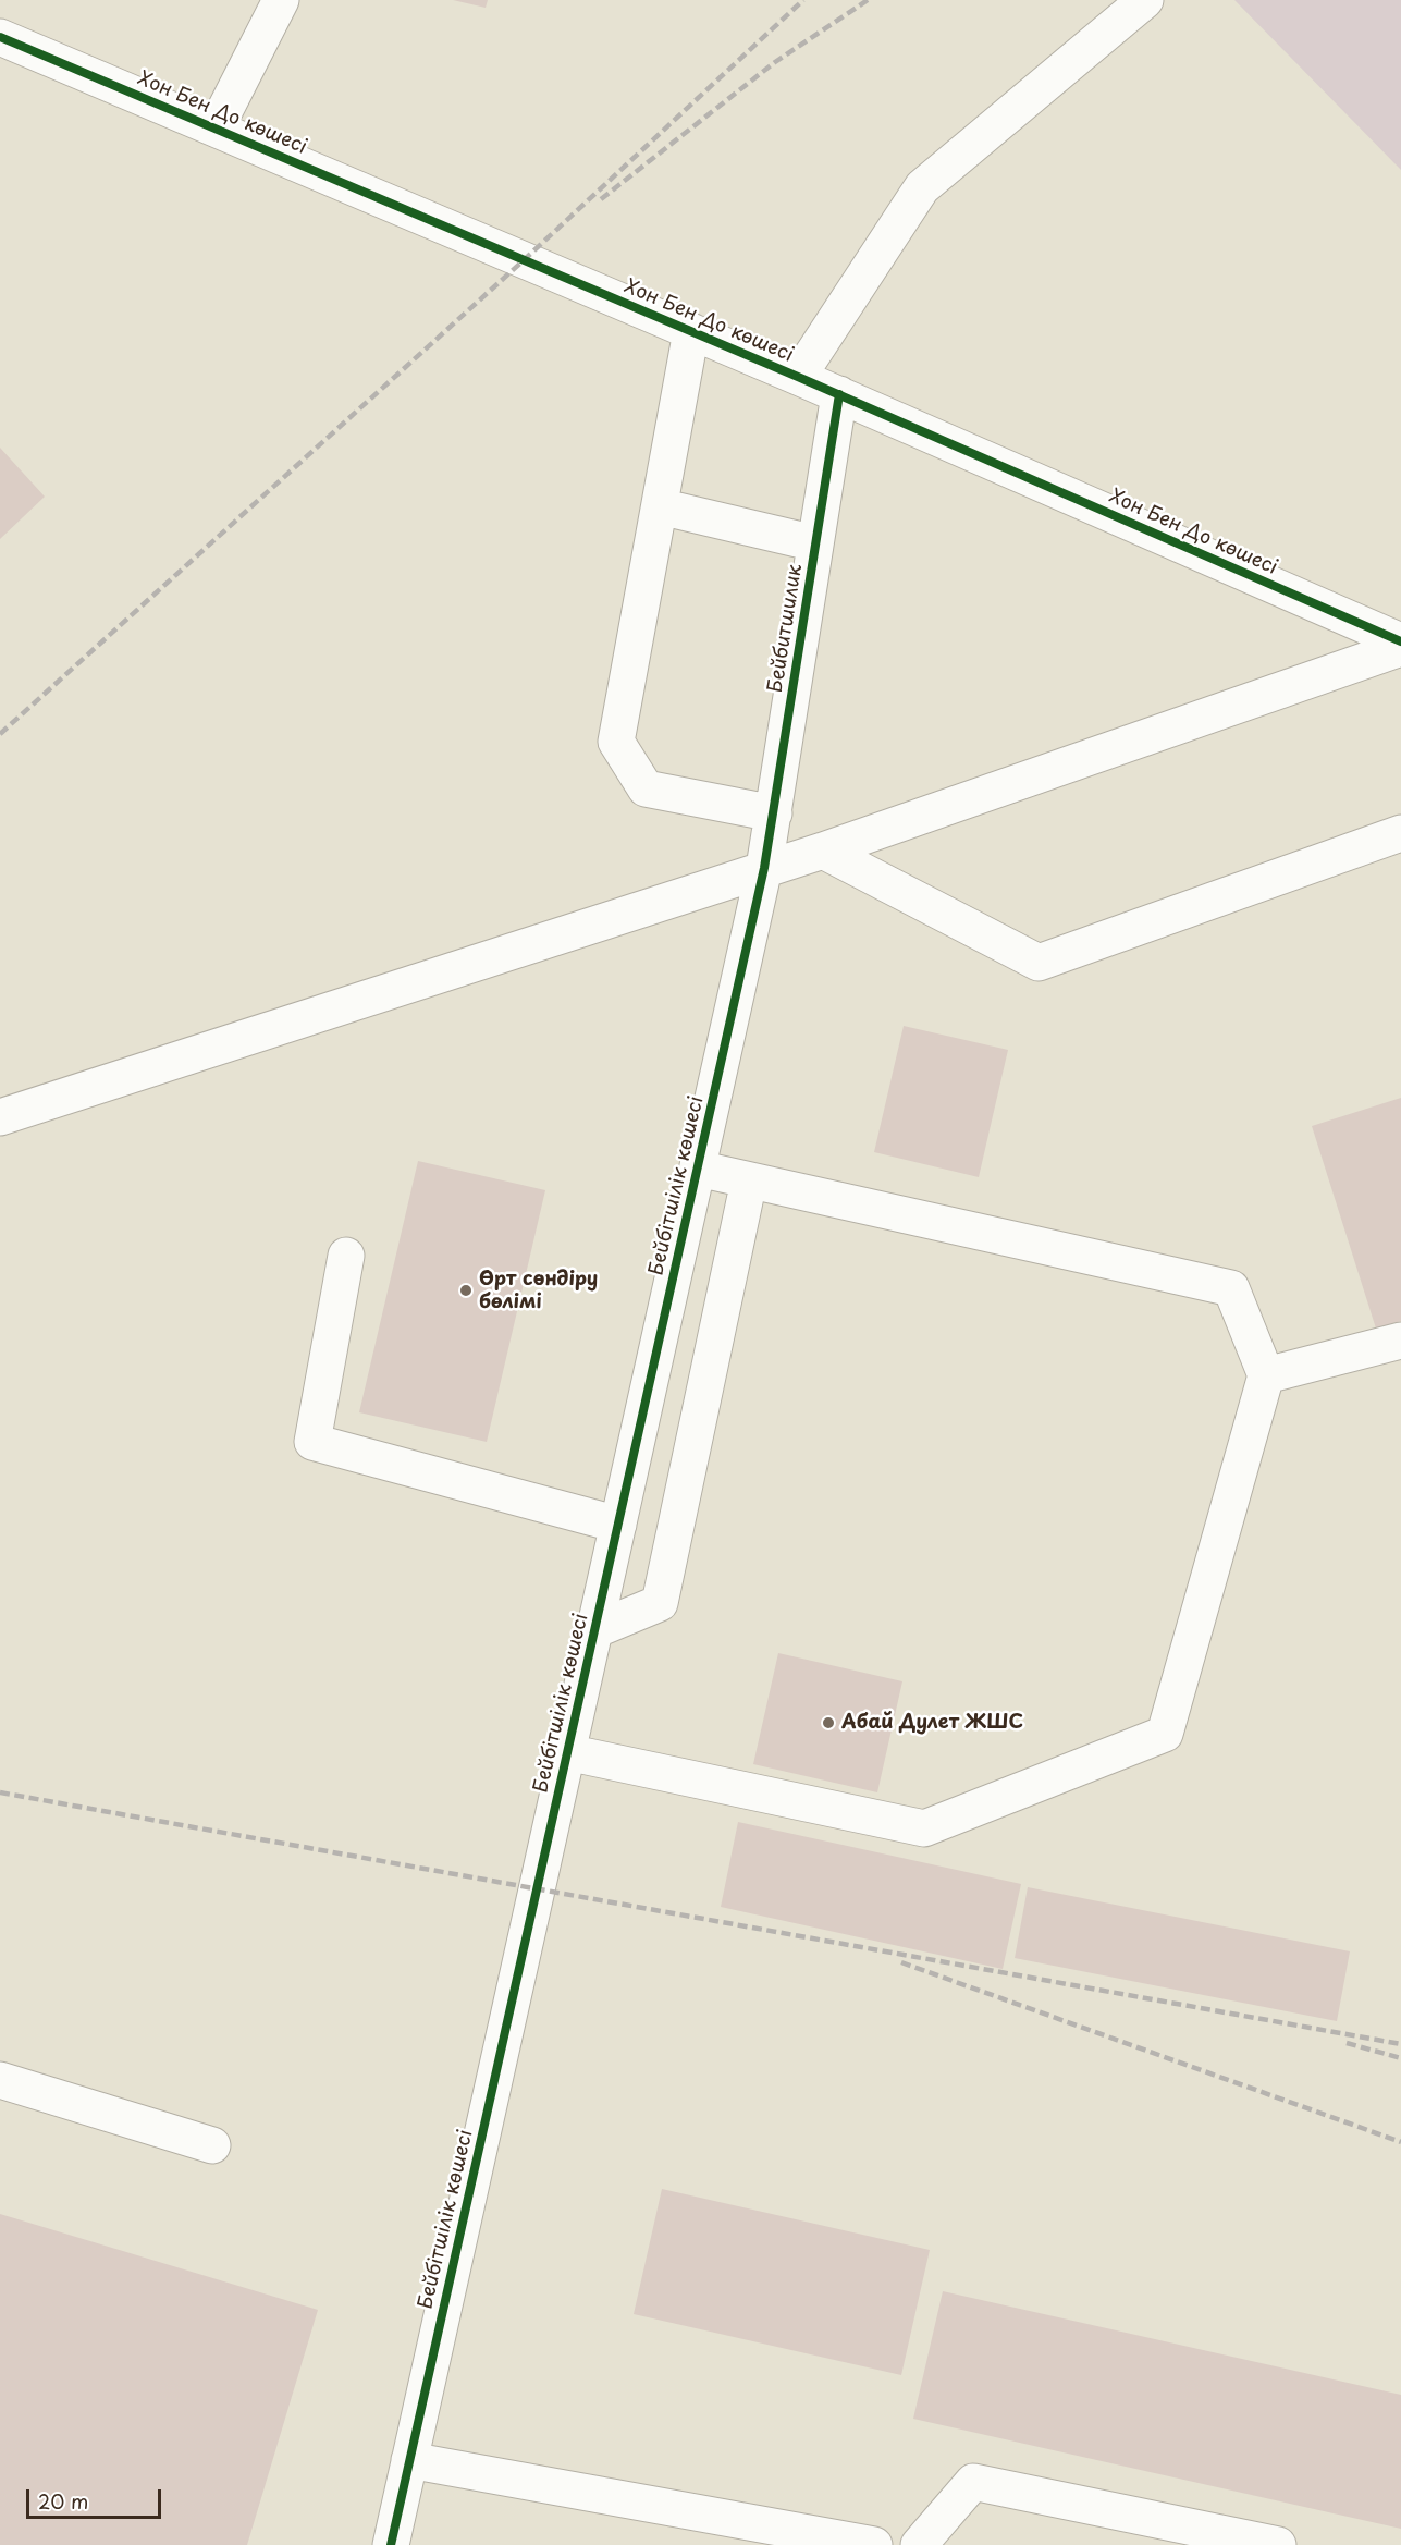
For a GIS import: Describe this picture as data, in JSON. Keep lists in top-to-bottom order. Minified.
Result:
{"streets":{"street":["Хон Бен До көшесі","Бейбитшилик","Бейбітшілік көшесі"]},"crossings":[["Хон Бен До көшесі","Бейбитшилик"],["Бейбитшилик","Бейбітшілік көшесі"]],"places":["Өрт сөндіру бөлімі","Абай Дулет ЖШС"],"scale_bar":"20 m"}
